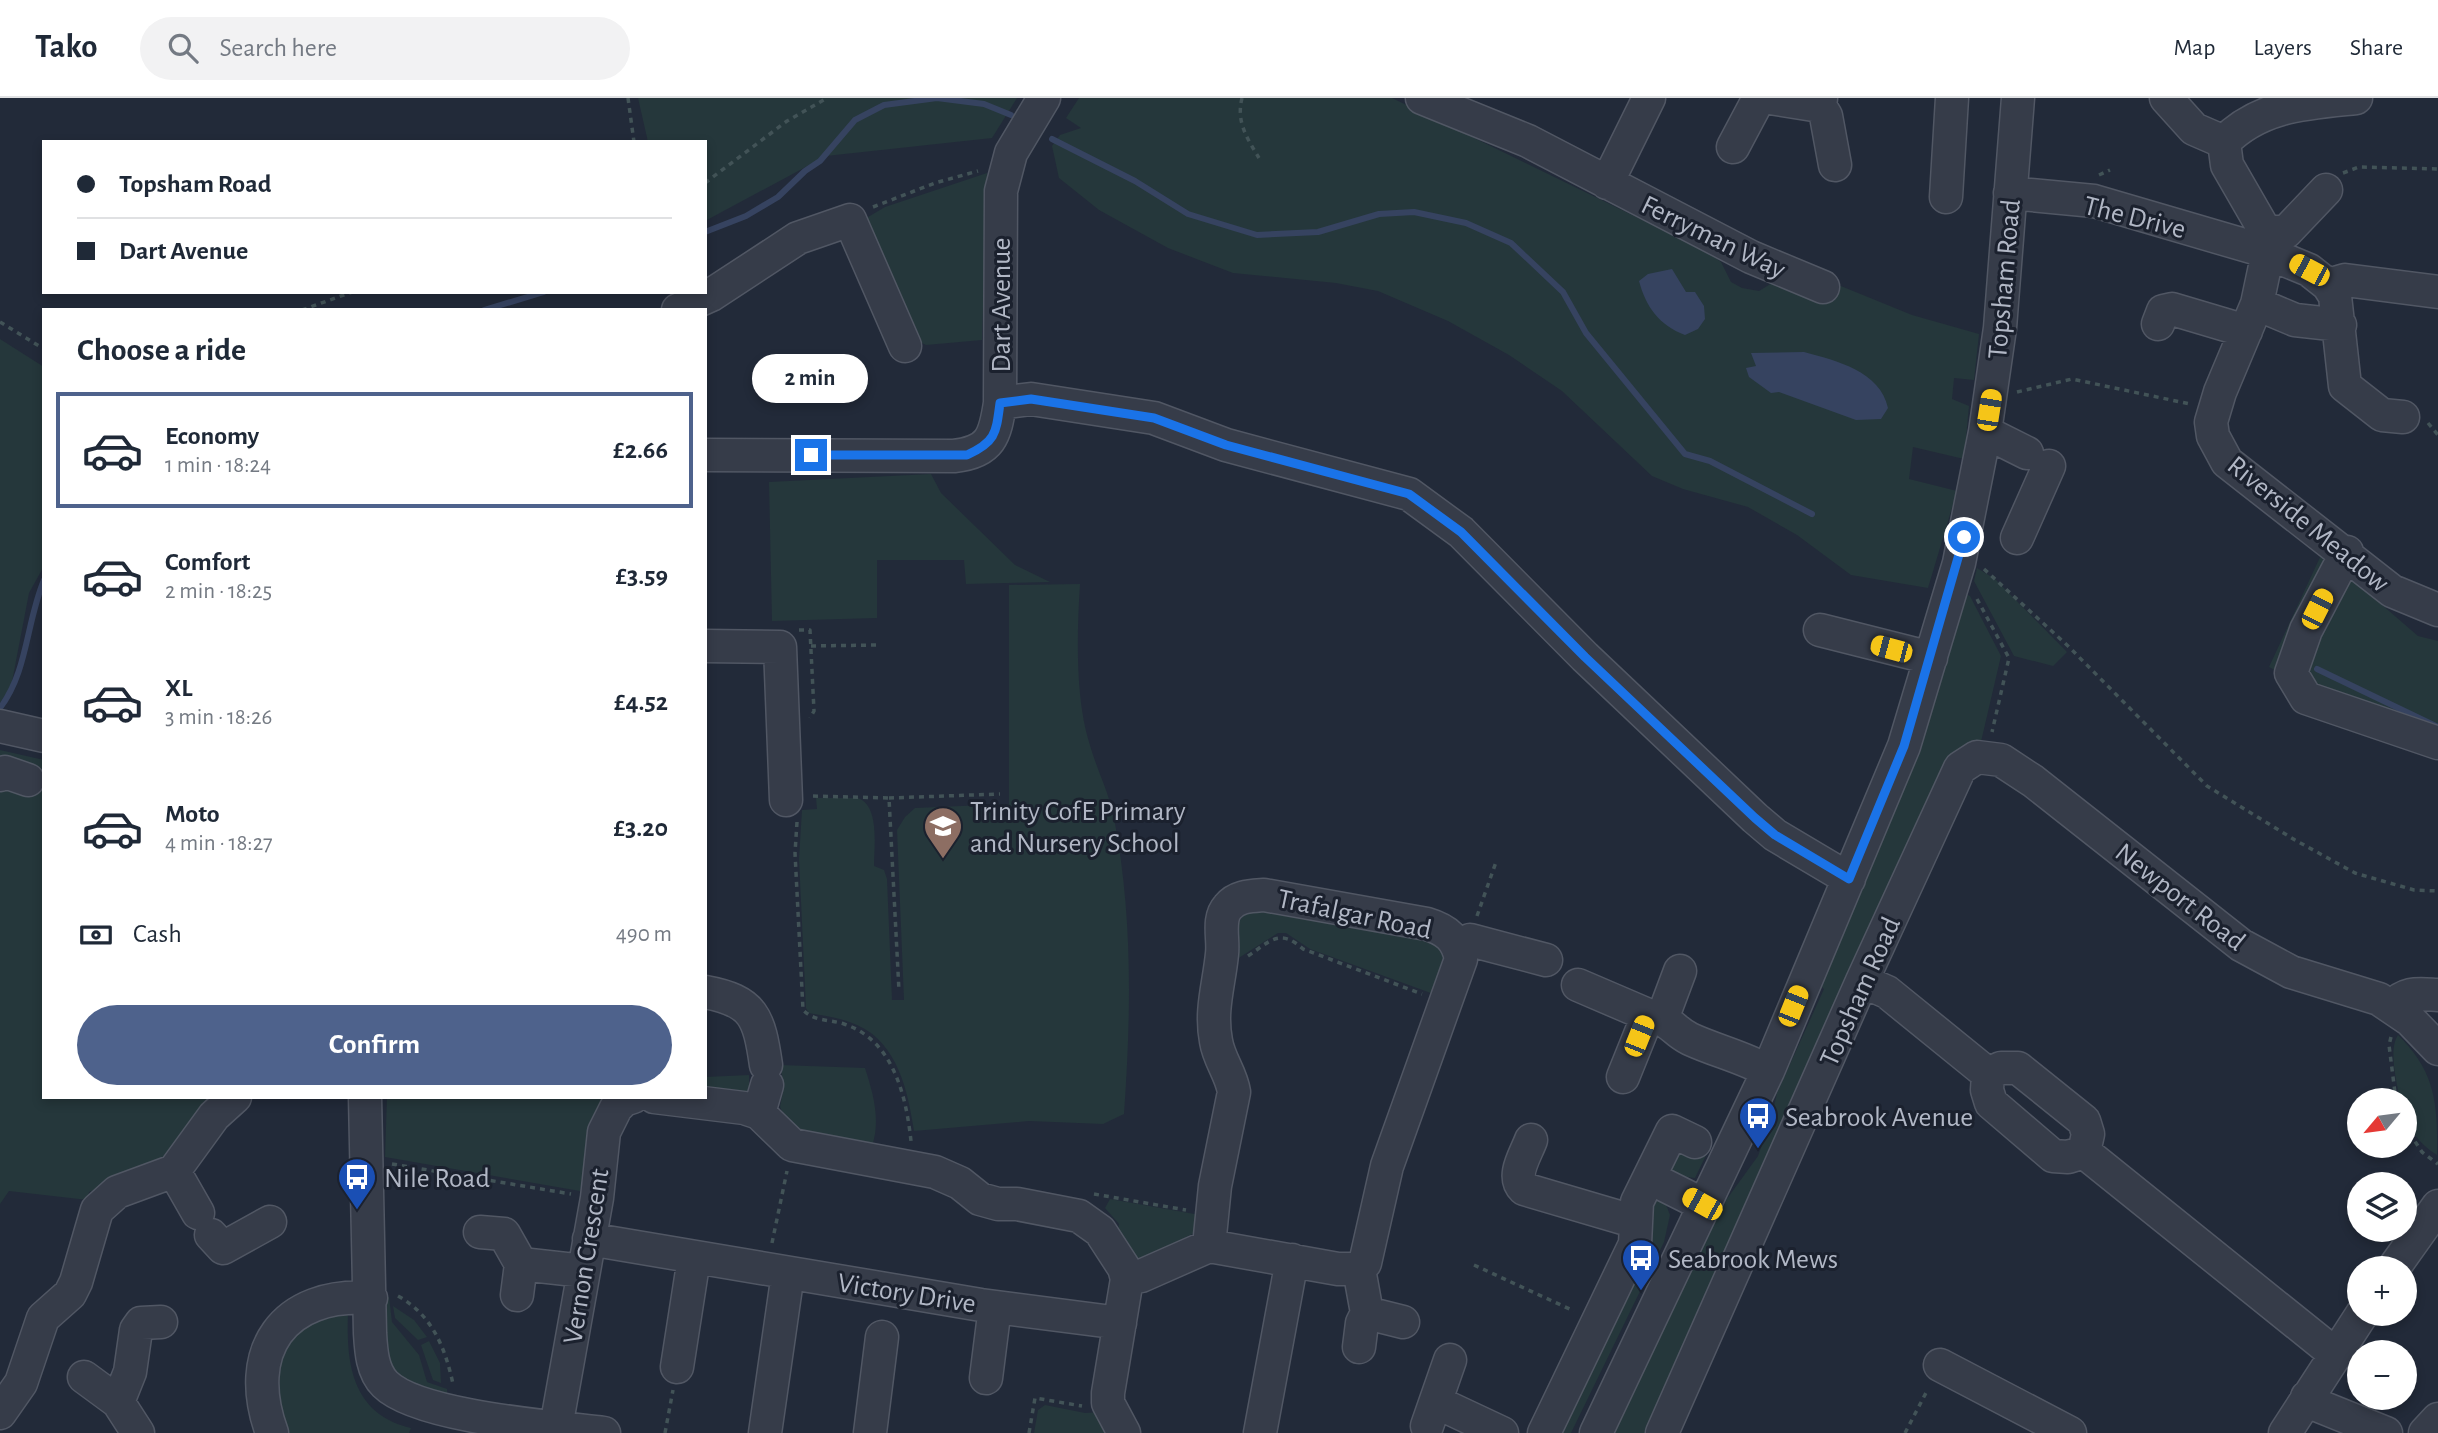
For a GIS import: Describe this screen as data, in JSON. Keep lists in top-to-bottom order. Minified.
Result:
{"streets":{"street":["The Drive","Ferryman Way","Topsham Road","Dart Avenue","Riverside Meadow","Newport Road","Trafalgar Road","Vernon Crescent","Victory Drive"]},"crossings":[["The Drive","Topsham Road"],["The Drive","Riverside Meadow"],["Topsham Road","Newport Road"],["Vernon Crescent","Victory Drive"]],"places":{"school or university":["Trinity CofE Primary and Nursery School"],"bus stop":["Seabrook Avenue","Nile Road","Seabrook Mews"]},"north":"bottom left","page":{"header":"Tako","search":"Search here","nav":["Map","Layers","Share"],"banner":["Topsham Road","Dart Avenue"],"heading":"Choose a ride","bubble":"2 min","list":[{"name":"Economy","note":"1 min · 18:24","value":"£2.66"},{"name":"Comfort","note":"2 min · 18:25","value":"£3.59"},{"name":"XL","note":"3 min · 18:26","value":"£4.52"},{"name":"Moto","note":"4 min · 18:27","value":"£3.20"}],"pay":["Cash","490 m"],"buttons":"Confirm","map_buttons":["+","−"]}}
